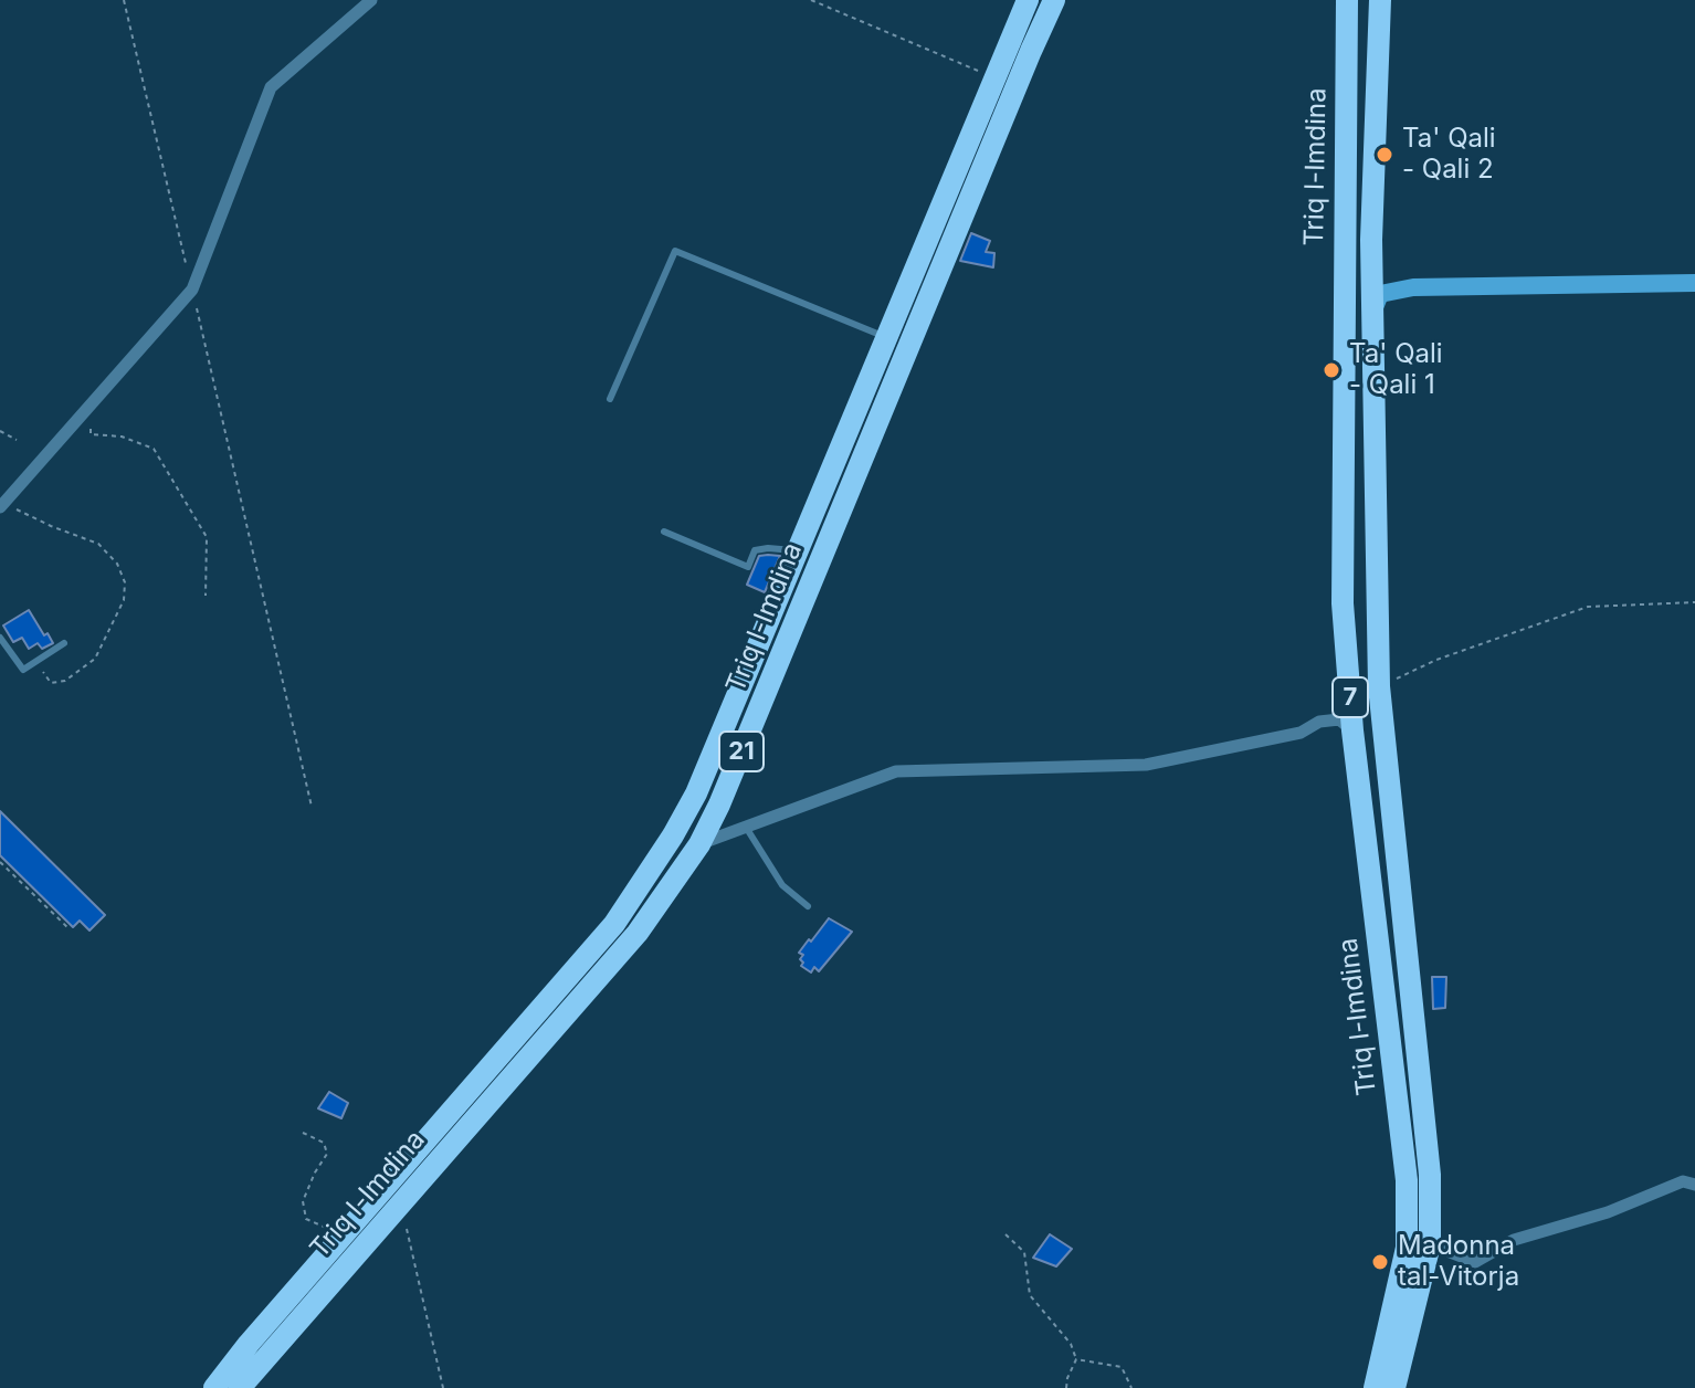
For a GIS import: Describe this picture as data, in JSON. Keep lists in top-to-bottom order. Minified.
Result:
{"streets":{"highway":["Triq l-Imdina","7","21"]},"places":["Ta' Qali - Qali 2","Ta' Qali - Qali 1","Madonna tal-Vitorja"]}
